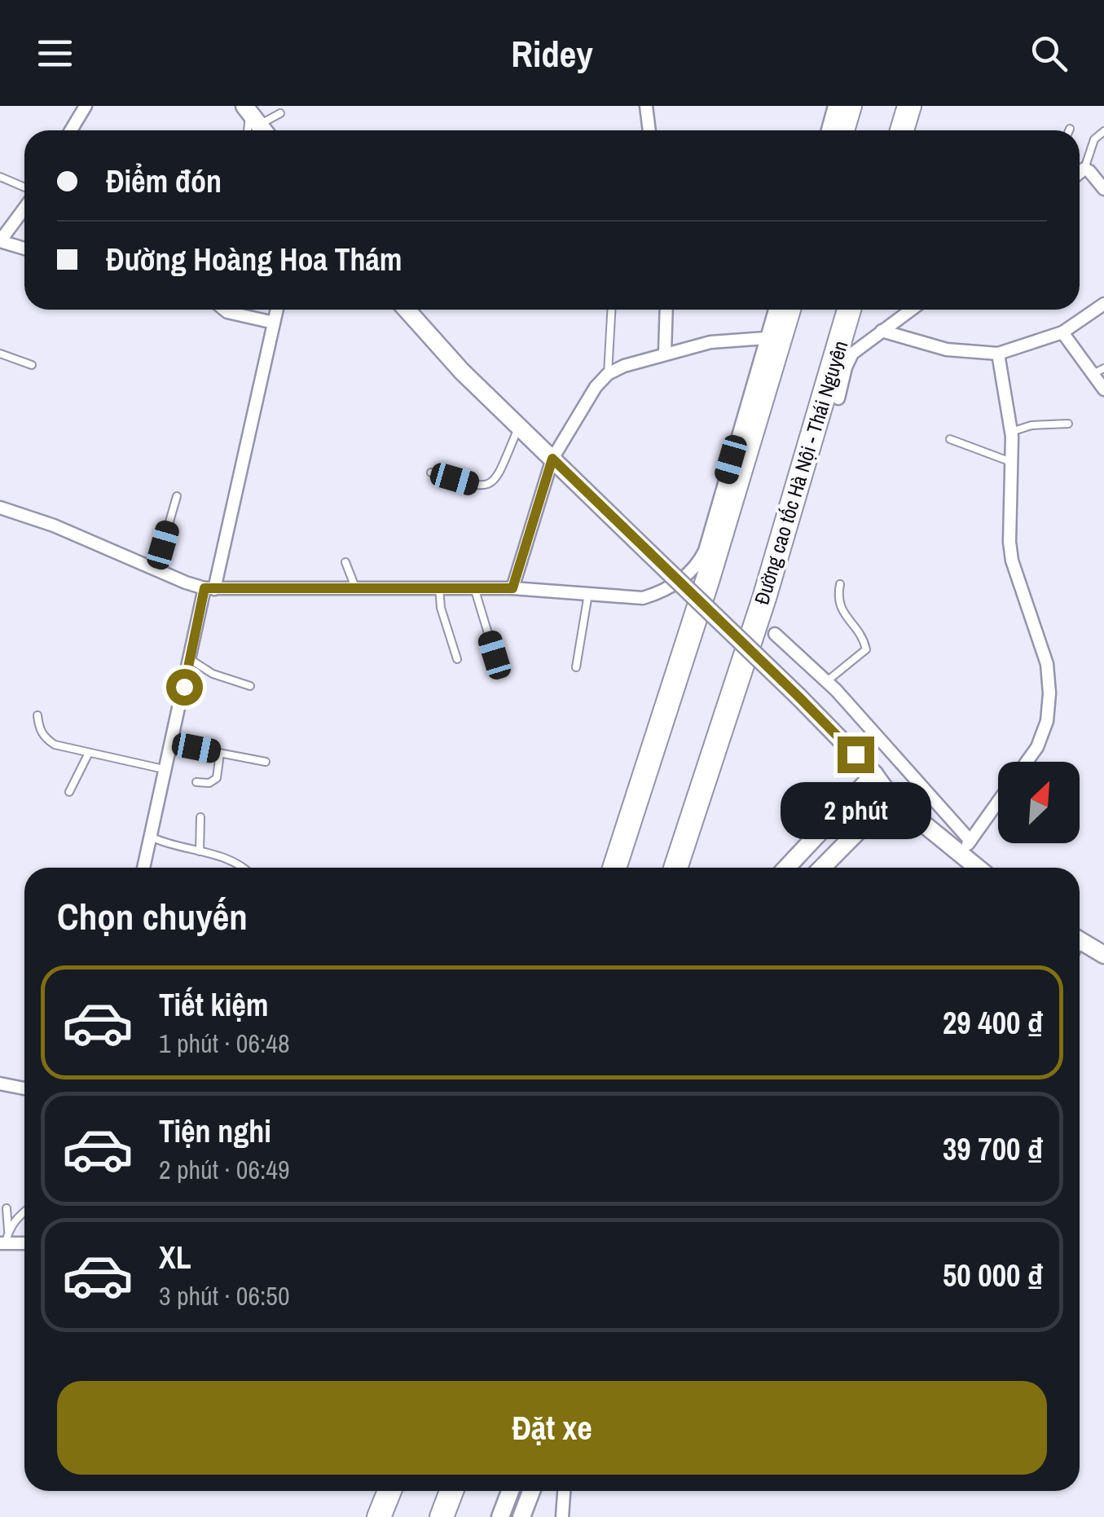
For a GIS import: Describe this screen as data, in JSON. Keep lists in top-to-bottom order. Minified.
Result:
{"streets":{"highway":["Đường cao tốc Hà Nội - Thái Nguyên"]},"north":"top right","page":{"header":"Ridey","banner":["Điểm đón","Đường Hoàng Hoa Thám"],"bubble":"2 phút","heading":"Chọn chuyến","list":[{"name":"Tiết kiệm","note":"1 phút · 06:48","value":"29 400 ₫"},{"name":"Tiện nghi","note":"2 phút · 06:49","value":"39 700 ₫"},{"name":"XL","note":"3 phút · 06:50","value":"50 000 ₫"}],"buttons":"Đặt xe"}}
